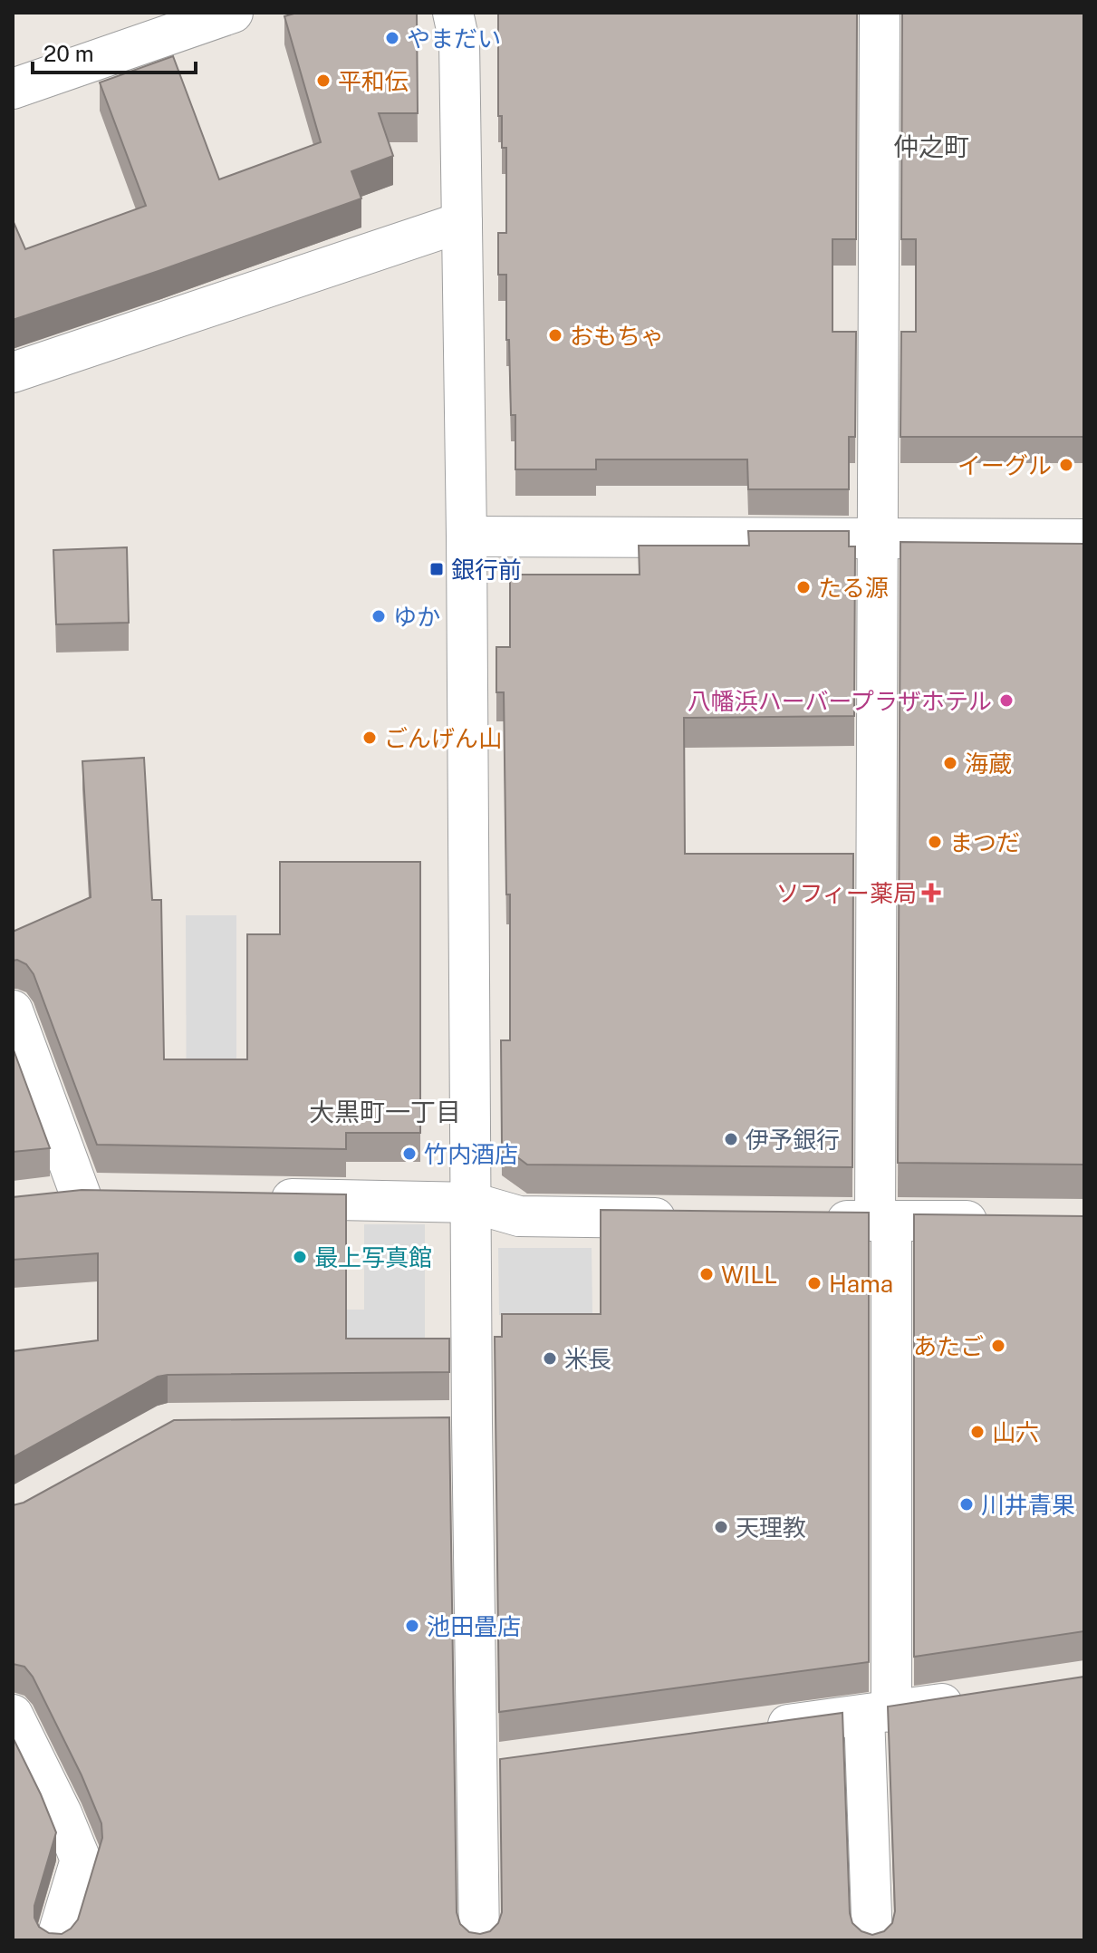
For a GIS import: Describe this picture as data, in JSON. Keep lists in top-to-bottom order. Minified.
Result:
{"districts":["仲之町","大黒町一丁目"],"places":{"other":["やまだい","平和伝","おもちゃ","イーグル","たる源","ゆか","八幡浜ハーバープラザホテル","ごんげん山","海蔵","まつだ","伊予銀行","竹内酒店","最上写真館","WILL","Hama","あたご","米長","山六","川井青果","天理教","池田畳店"],"transit":["銀行前"],"health":["ソフィー薬局"]},"scale_bar":"20 m"}
